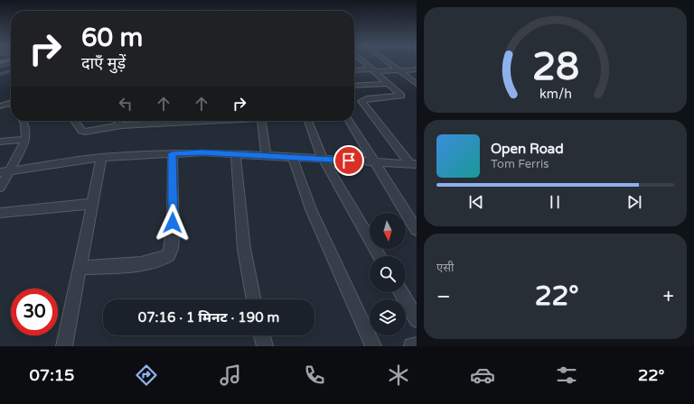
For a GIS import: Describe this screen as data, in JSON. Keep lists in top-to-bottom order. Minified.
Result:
{"north":"bottom","page":{"turn":["60 m","दाएँ मुड़ें"],"song":["Open Road","Tom Ferris"],"tile":"एसी","heat":["−","22°","+"],"limit":"30","trip":"07:16 · 1 मिनट · 190 m","tabs":["07:15","22°"],"gauge":["28","km/h"]}}
